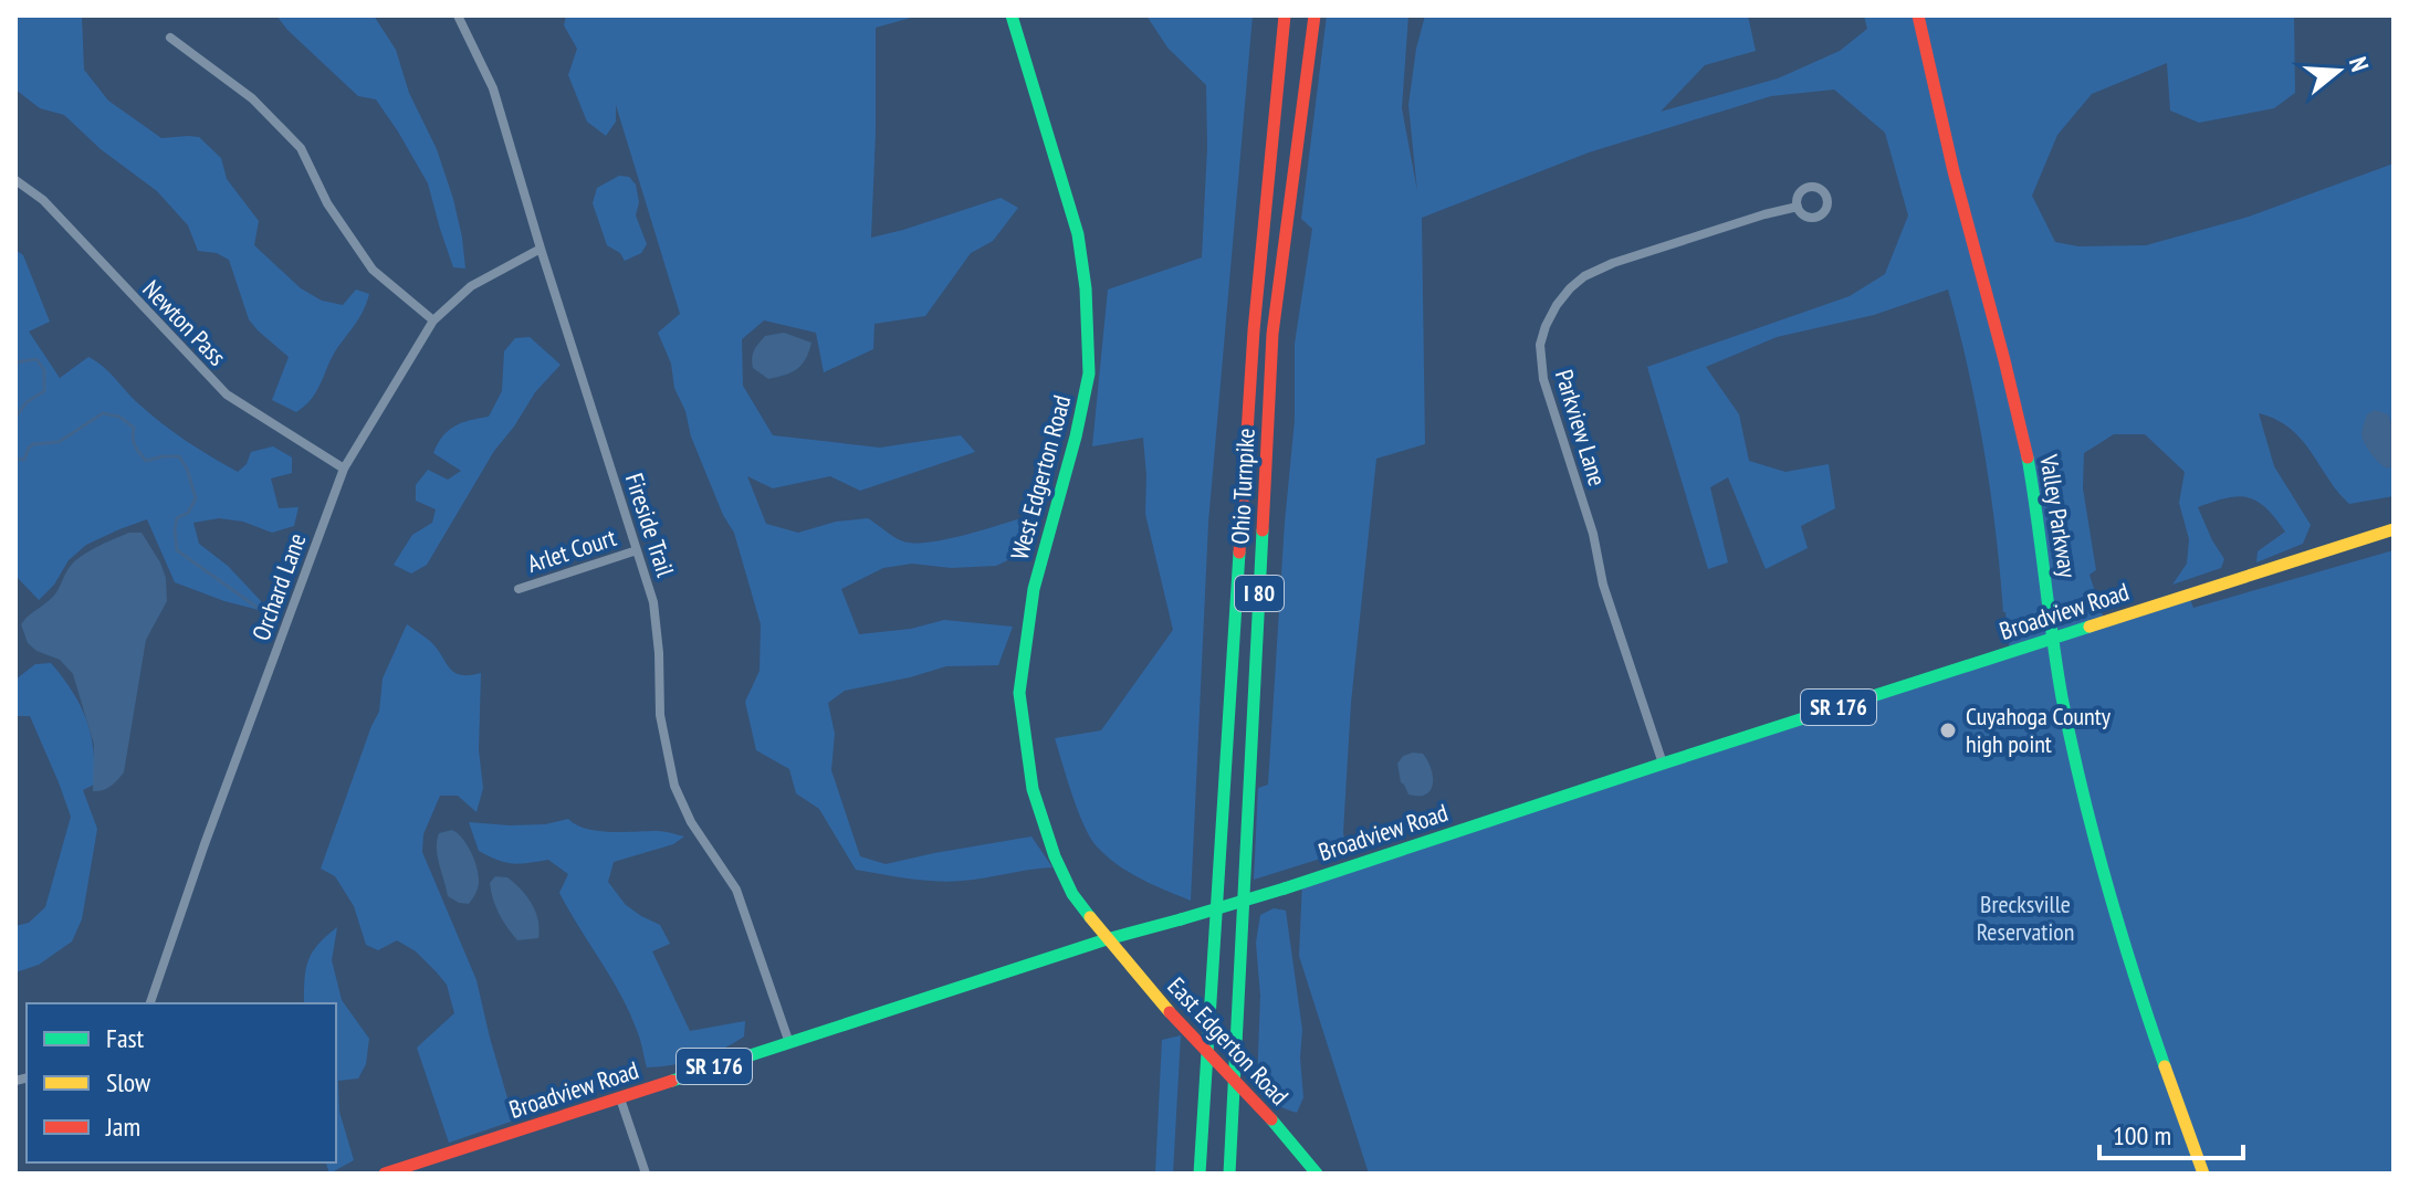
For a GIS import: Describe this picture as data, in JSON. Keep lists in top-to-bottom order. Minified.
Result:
{"streets":{"main road":["West Edgerton Road","Ohio Turnpike","Valley Parkway","I 80","Broadview Road","SR 176","East Edgerton Road"],"street":["Newton Pass","Parkview Lane","Fireside Trail","Arlet Court","Orchard Lane"]},"crossings":[["Newton Pass","Orchard Lane"],["Parkview Lane","Broadview Road"],["West Edgerton Road","Broadview Road"],["West Edgerton Road","East Edgerton Road"],["Valley Parkway","Broadview Road"],["Fireside Trail","Arlet Court"],["Fireside Trail","Orchard Lane"],["Fireside Trail","Broadview Road"],["Broadview Road","East Edgerton Road"]],"parks":["Brecksville Reservation"],"places":["Cuyahoga County high point"],"legend":["Fast","Slow","Jam"],"scale_bar":"100 m","north":"right"}
